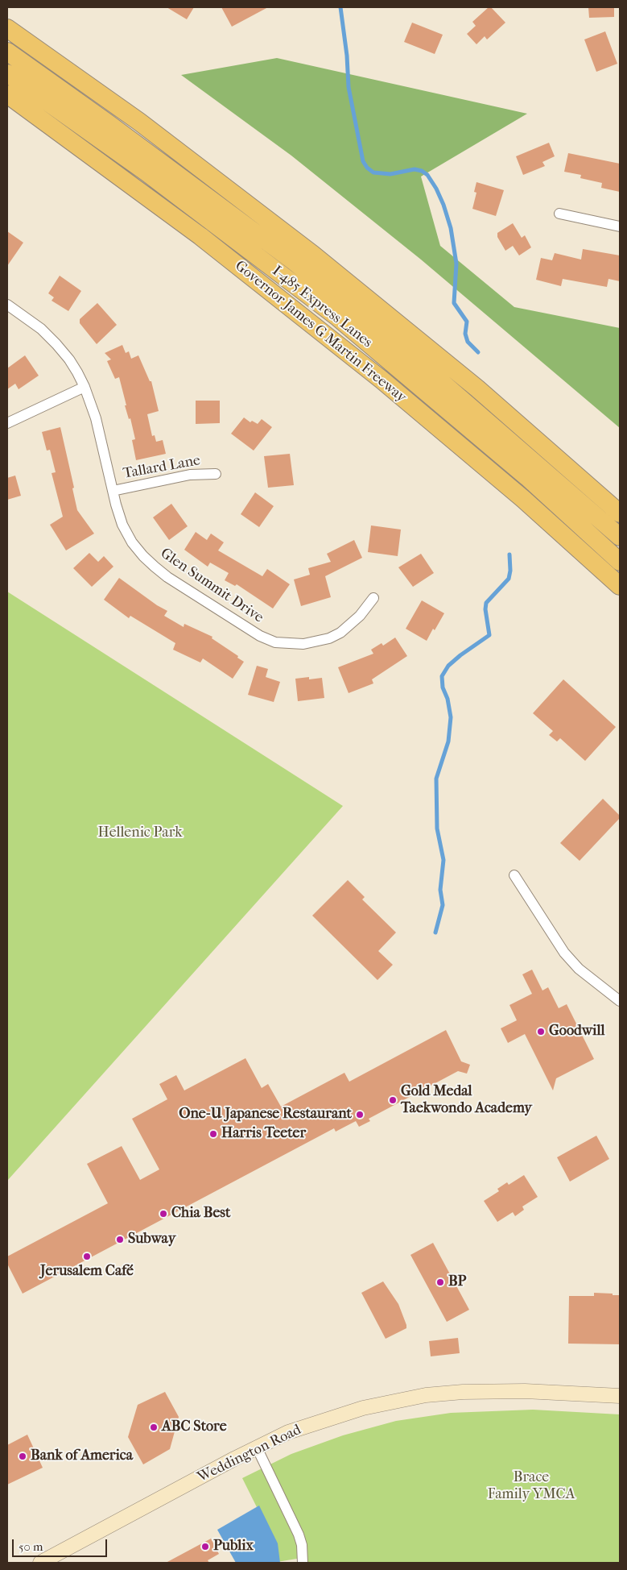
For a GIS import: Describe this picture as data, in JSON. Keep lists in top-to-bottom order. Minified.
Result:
{"streets":{"highway":["I-485 Express Lanes","Governor James G Martin Freeway"],"main road":["Weddington Road"],"street":["Tallard Lane","Glen Summit Drive"]},"crossings":[["Tallard Lane","Glen Summit Drive"]],"parks":["Hellenic Park","Brace Family YMCA"],"places":["Goodwill","Gold Medal Taekwondo Academy","One‐U Japanese Restaurant","Harris Teeter","Chia Best","Subway","Jerusalem Café","BP","ABC Store","Bank of America","Publix"],"scale_bar":"50 m"}
